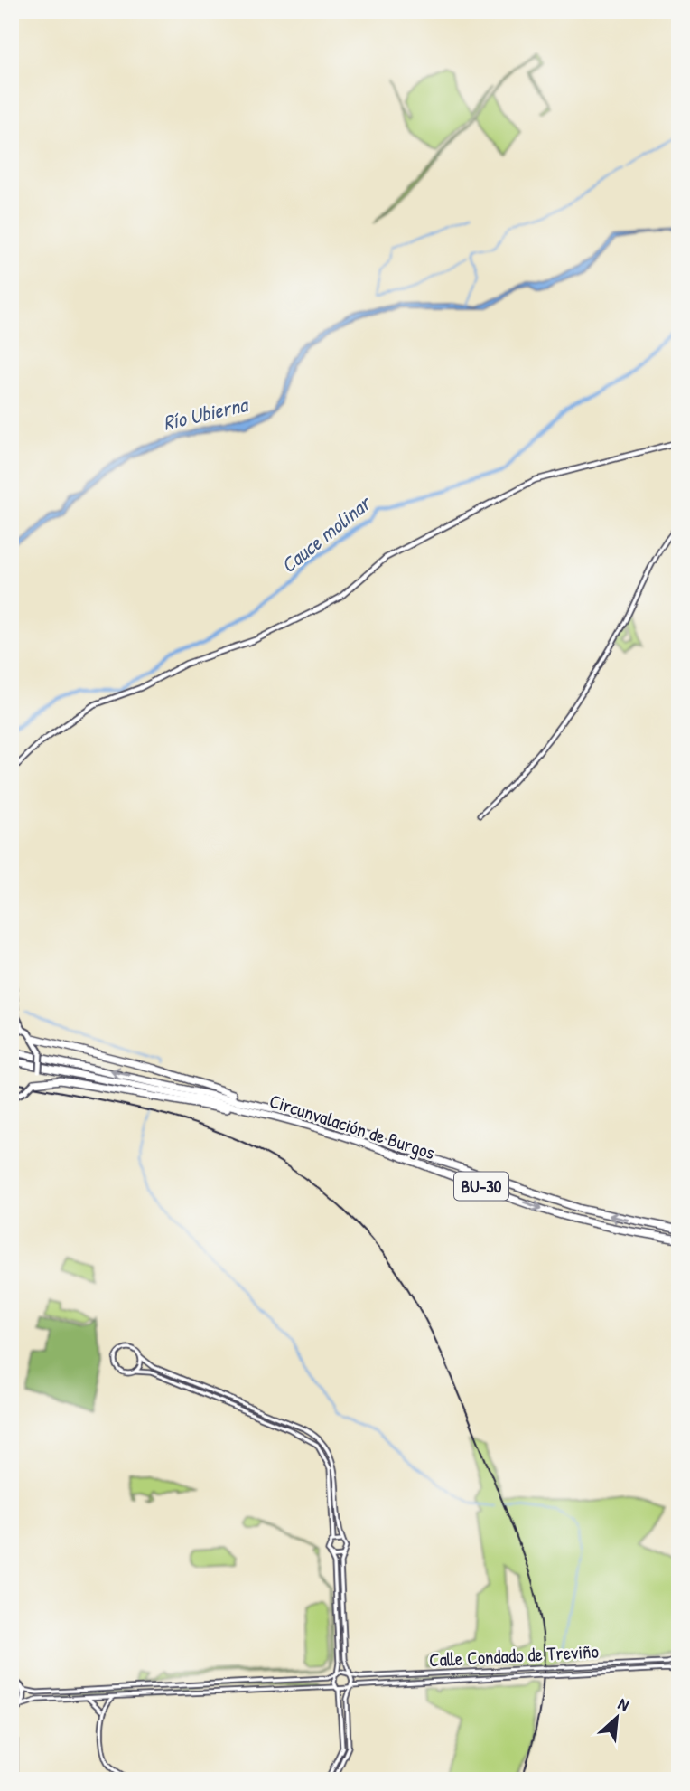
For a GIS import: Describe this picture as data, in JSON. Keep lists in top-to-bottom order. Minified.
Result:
{"streets":{"highway":["Circunvalación de Burgos","BU-30"],"street":["Calle Condado de Treviño"]},"water":["Río Ubierna","Cauce molinar"],"north":"top right"}
